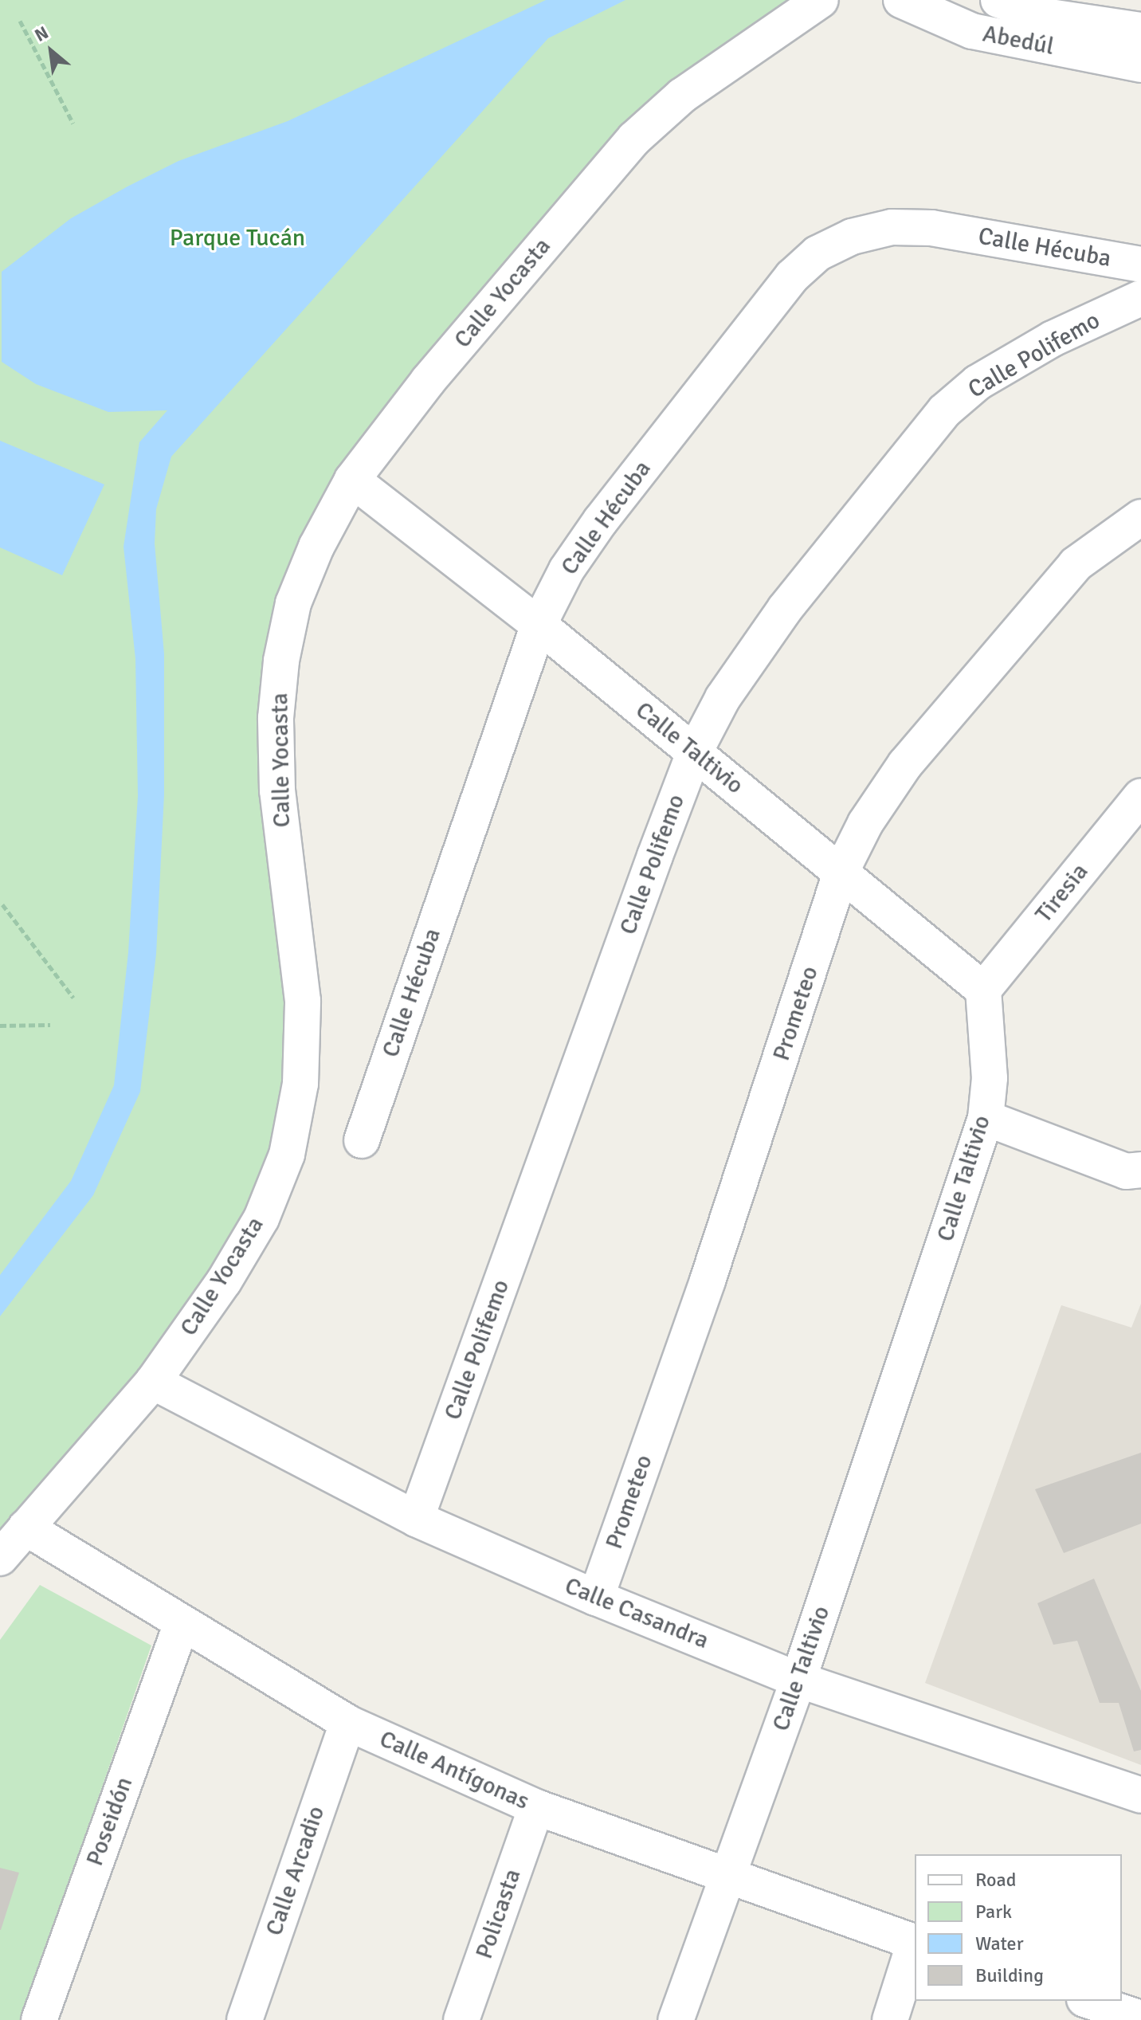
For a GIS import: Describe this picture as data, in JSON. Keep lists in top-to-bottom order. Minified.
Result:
{"streets":{"street":["Abedúl","Calle Hécuba","Calle Yocasta","Calle Polifemo","Calle Taltivio","Tiresia","Prometeo","Calle Casandra","Calle Antígonas","Poseidón","Calle Arcadio","Policasta"]},"crossings":[["Calle Hécuba","Calle Taltivio"],["Calle Yocasta","Calle Taltivio"],["Calle Yocasta","Calle Casandra"],["Calle Yocasta","Calle Antígonas"],["Calle Polifemo","Calle Taltivio"],["Calle Polifemo","Calle Casandra"],["Calle Taltivio","Tiresia"],["Calle Taltivio","Prometeo"],["Calle Taltivio","Calle Casandra"],["Calle Taltivio","Calle Antígonas"],["Prometeo","Calle Casandra"],["Calle Antígonas","Poseidón"],["Calle Antígonas","Calle Arcadio"],["Calle Antígonas","Policasta"]],"parks":["Parque Tucán"],"legend":["Road","Park","Water","Building"],"north":"top left"}
